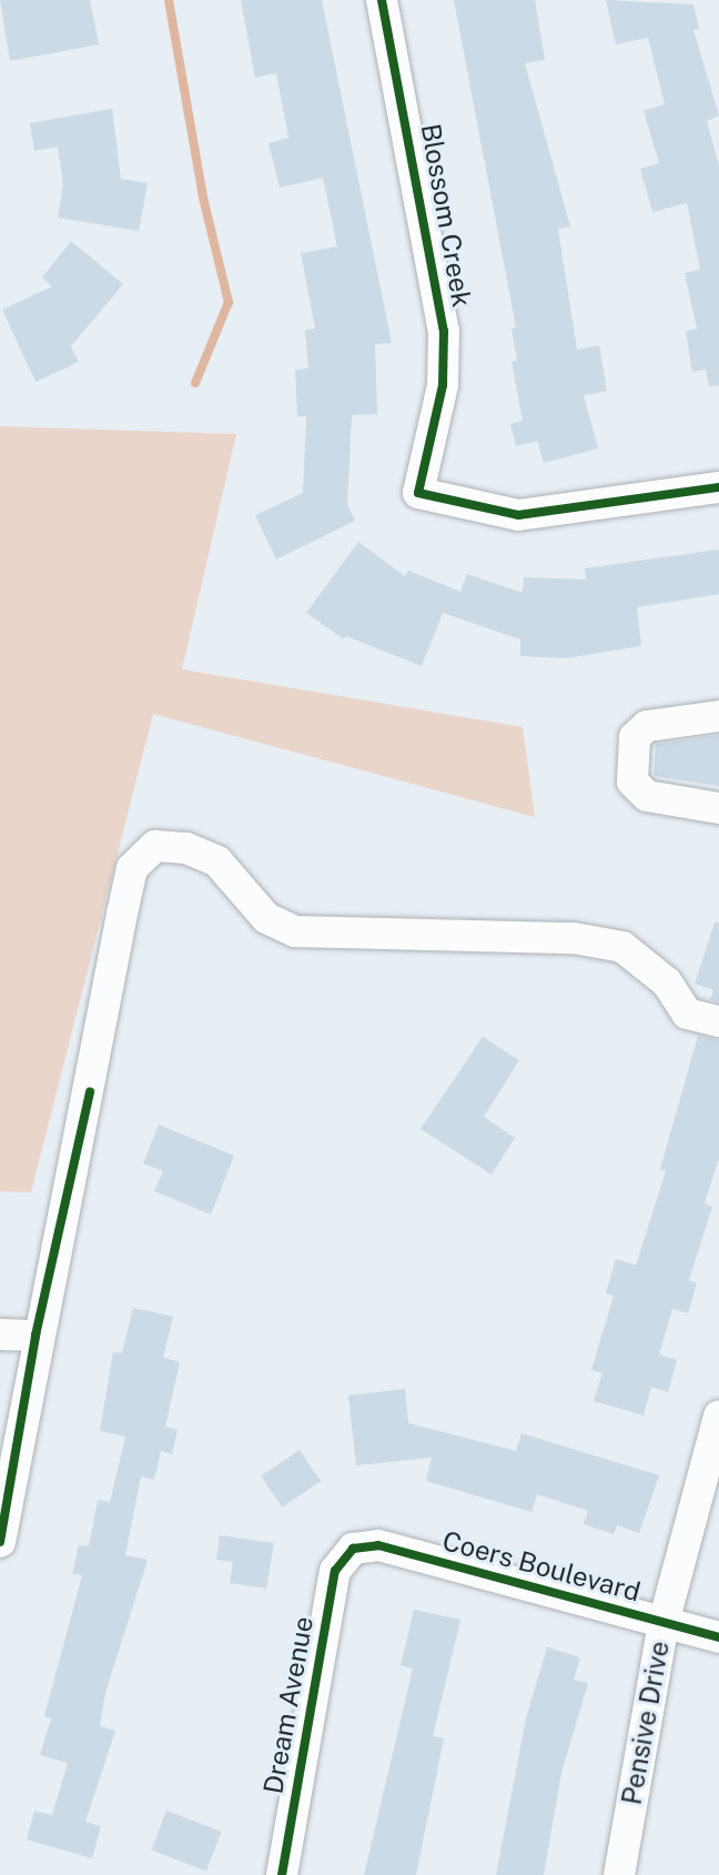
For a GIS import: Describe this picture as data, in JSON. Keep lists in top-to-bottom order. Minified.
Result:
{"streets":{"street":["Blossom Creek","Coers Boulevard","Dream Avenue","Pensive Drive"]},"crossings":[["Coers Boulevard","Dream Avenue"],["Coers Boulevard","Pensive Drive"]]}
